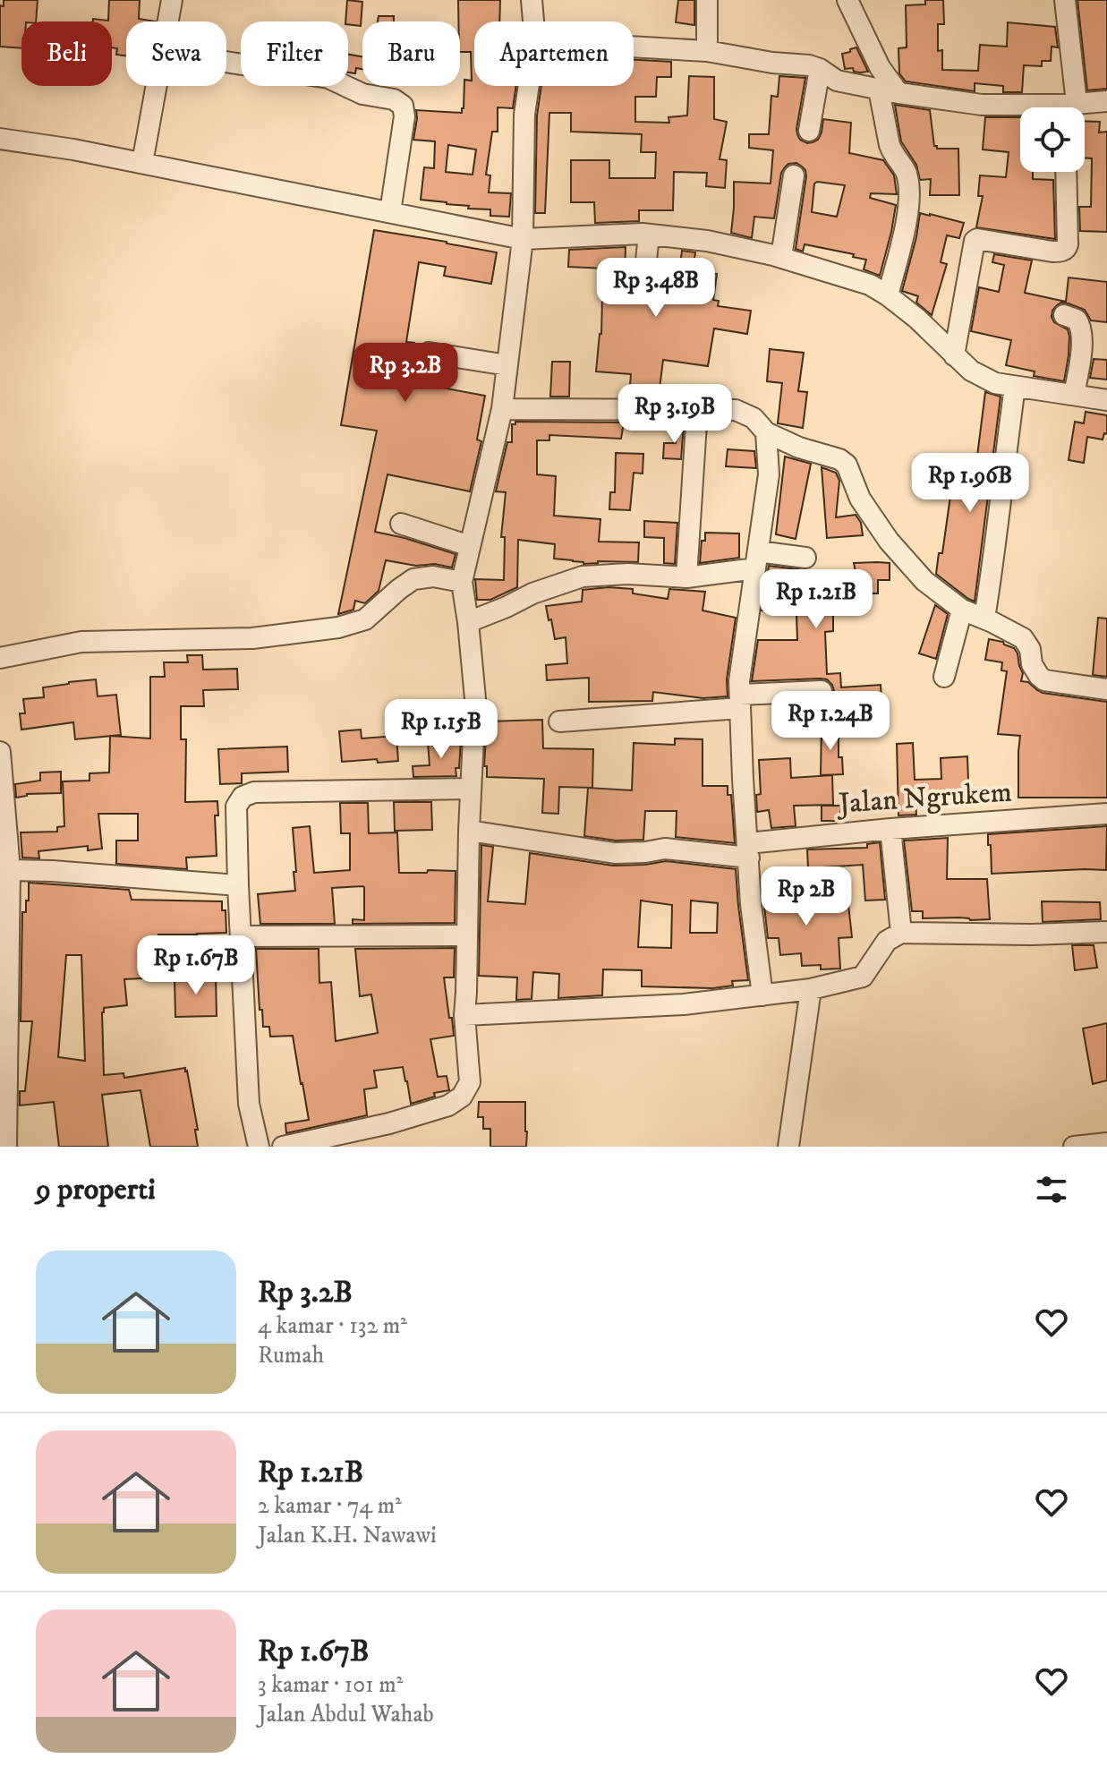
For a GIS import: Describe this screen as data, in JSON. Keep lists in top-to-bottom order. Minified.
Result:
{"streets":{"street":["Jalan Ngrukem"]},"page":{"chip":["Beli","Sewa","Filter","Baru","Apartemen"],"price":["Rp 3.48B","Rp 3.2B","Rp 3.19B","Rp 1.96B","Rp 1.21B","Rp 1.24B","Rp 1.15B","Rp 2B","Rp 1.67B"],"heading":"9 properti","list":[{"name":"Rp 3.2B","note":"4 kamar · 132 m² · Rumah"},{"name":"Rp 1.21B","note":"2 kamar · 74 m² · Jalan K.H. Nawawi"},{"name":"Rp 1.67B","note":"3 kamar · 101 m² · Jalan Abdul Wahab"}]}}
